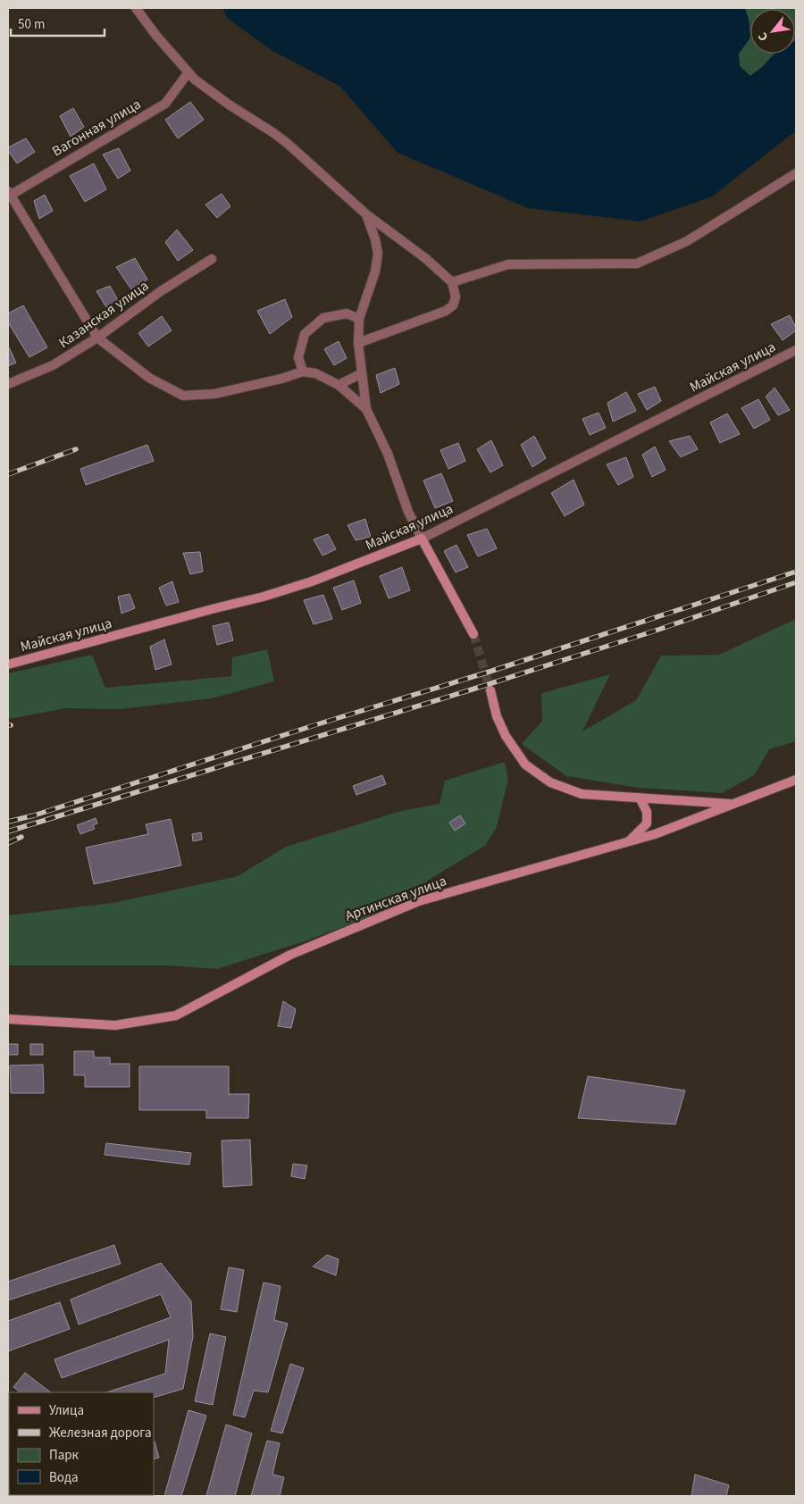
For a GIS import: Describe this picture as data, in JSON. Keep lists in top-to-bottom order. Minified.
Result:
{"streets":{"street":["Вагонная улица","Казанская улица","Майская улица","Артинская улица"]},"legend":["Улица","Железная дорога","Парк","Вода"],"scale_bar":"50 m","north":"bottom left"}
